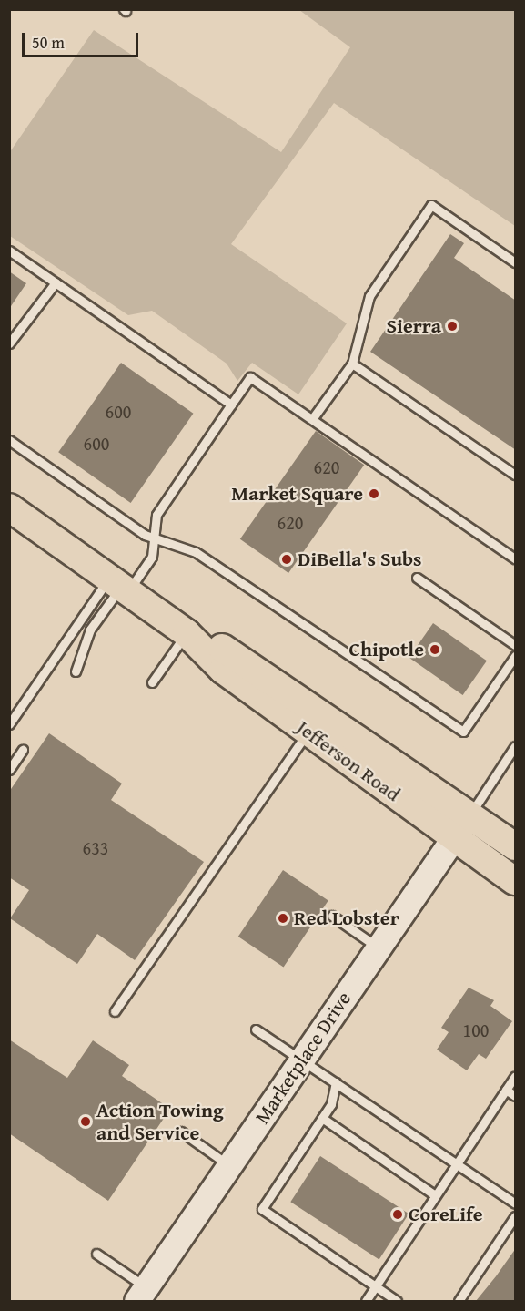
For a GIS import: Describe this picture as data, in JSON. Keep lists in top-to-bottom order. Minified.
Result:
{"streets":{"main road":["Jefferson Road"],"street":["Marketplace Drive"]},"crossings":[["Jefferson Road","Marketplace Drive"]],"places":["Sierra","Market Square","DiBella's Subs","Chipotle","Red Lobster","Action Towing and Service","CoreLife"],"house_numbers":["600","600","620","620","633","100"],"scale_bar":"50 m"}
